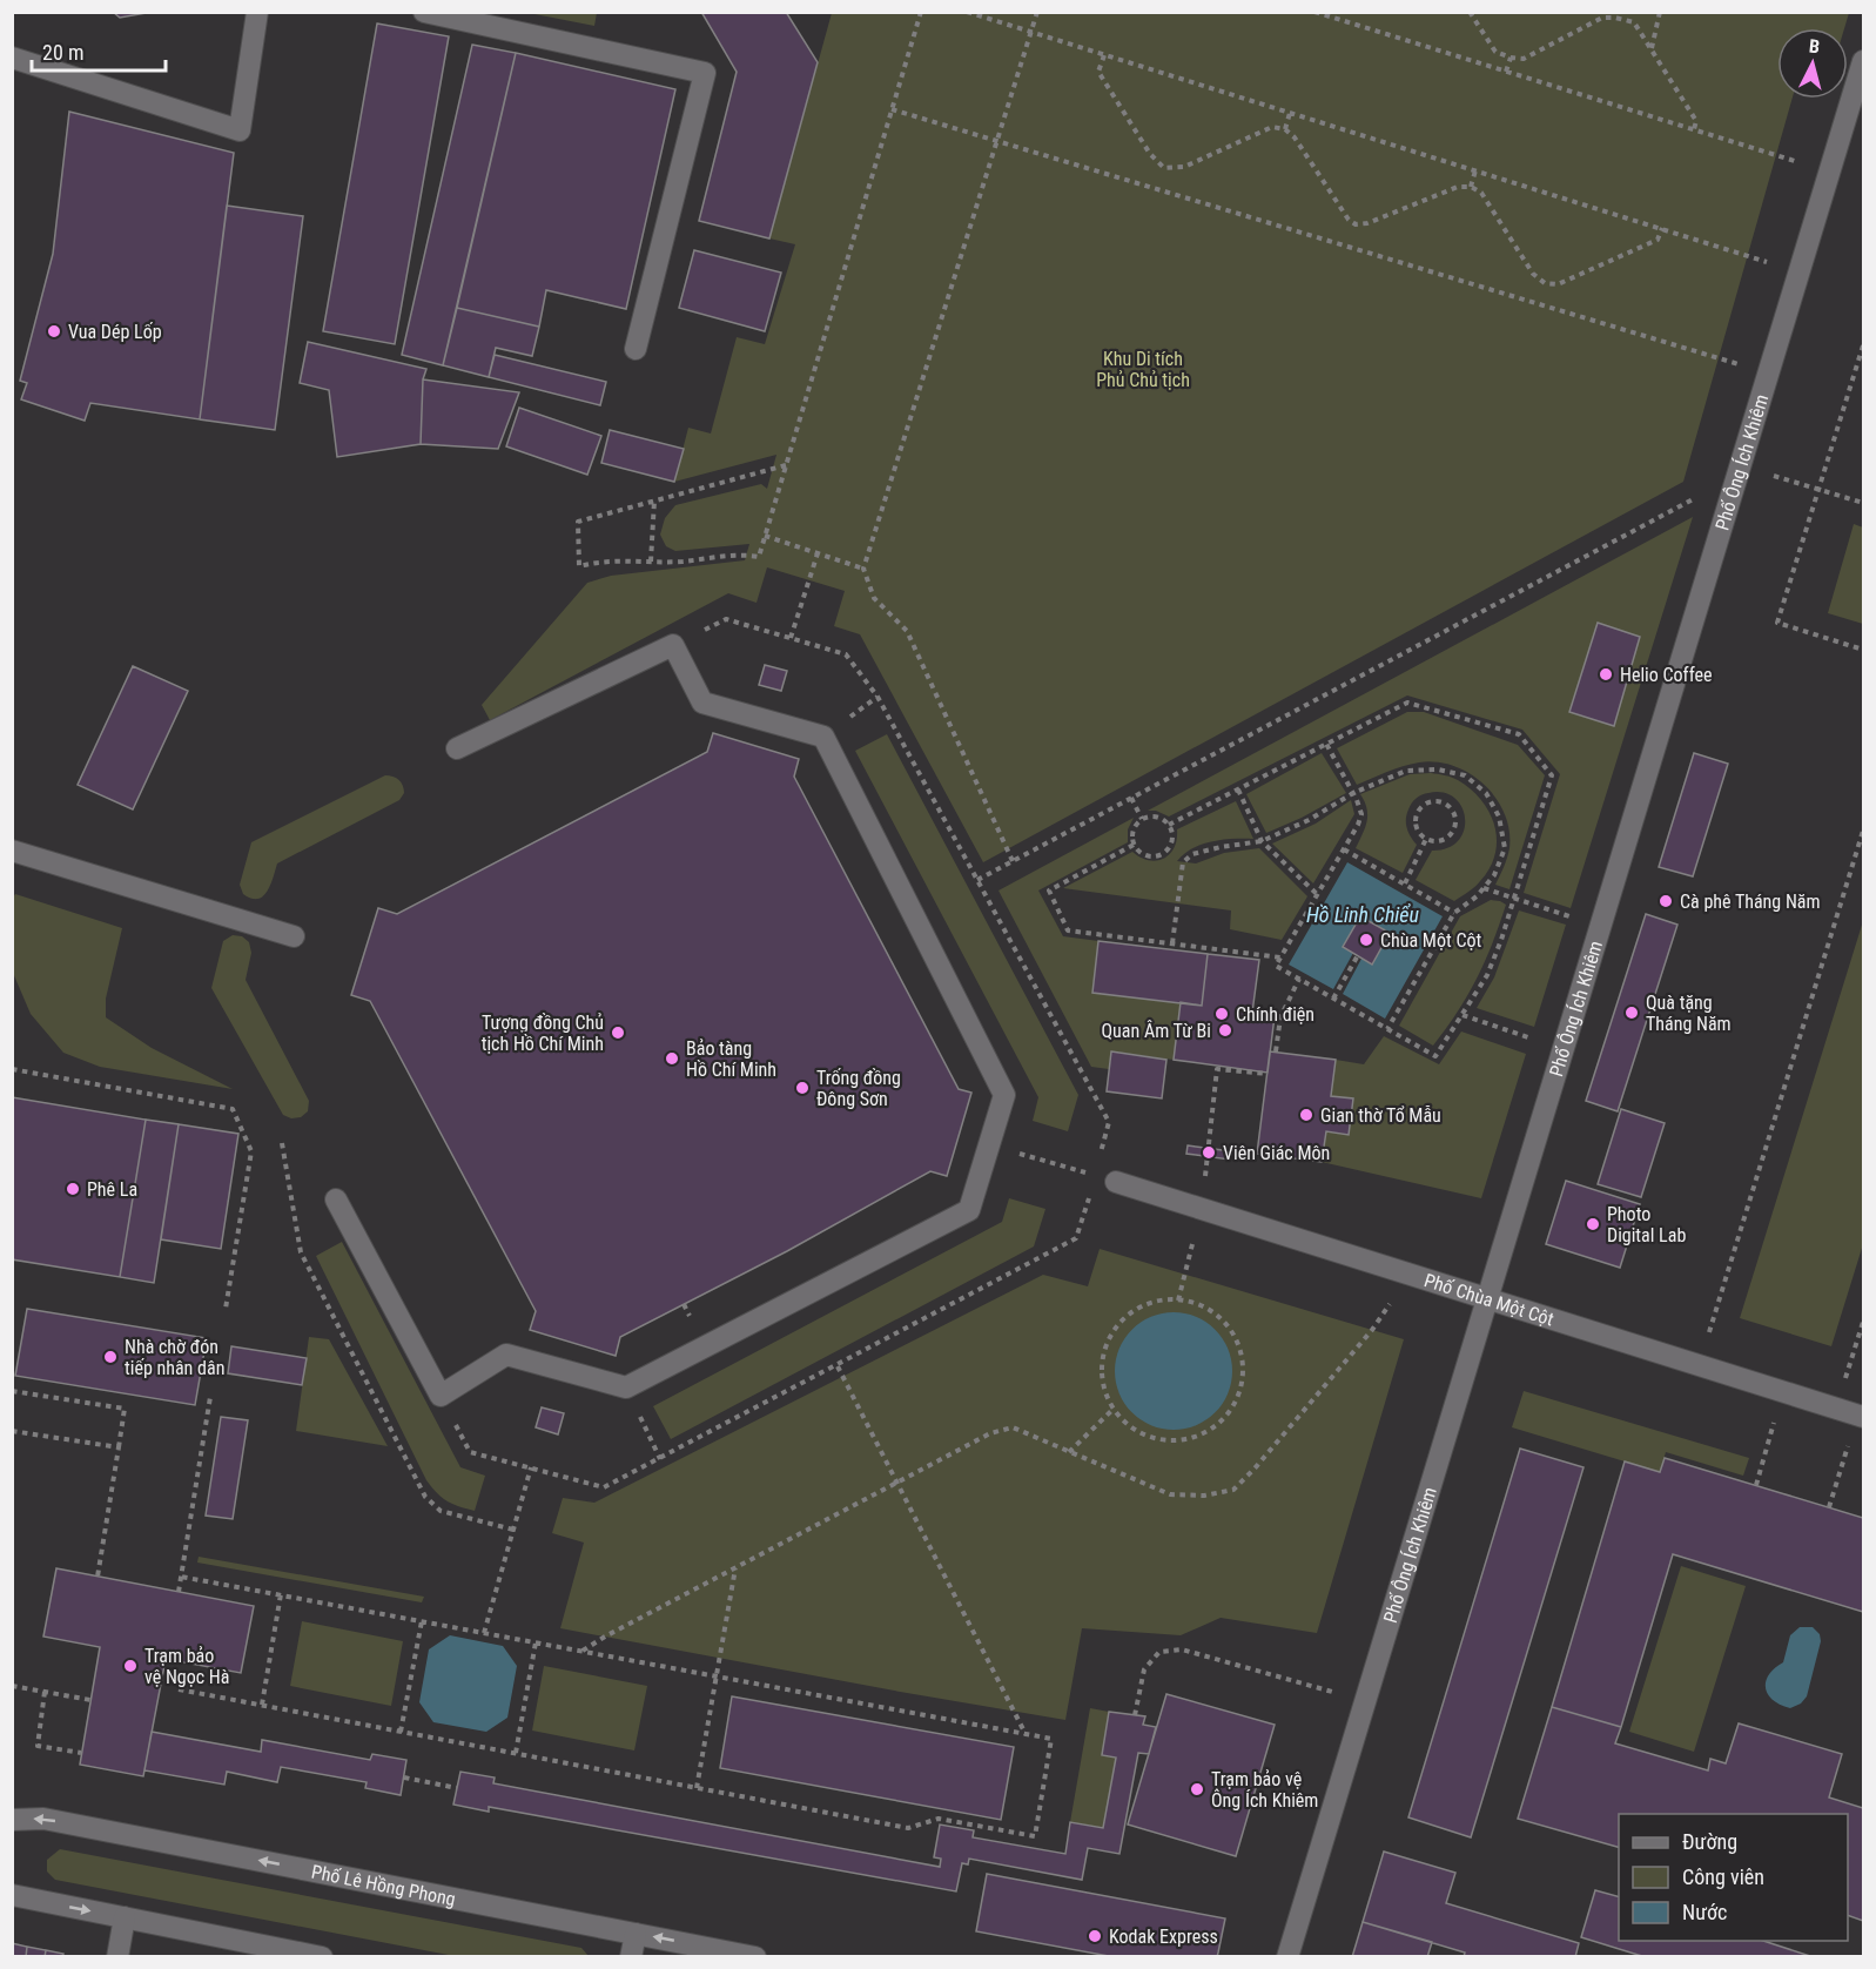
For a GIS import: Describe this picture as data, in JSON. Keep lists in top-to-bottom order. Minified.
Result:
{"streets":{"street":["Phố Ông Ích Khiêm","Phố Chùa Một Cột","Phố Lê Hồng Phong"]},"crossings":[["Phố Ông Ích Khiêm","Phố Chùa Một Cột"]],"water":["Hồ Linh Chiểu"],"parks":["Khu Di tích Phủ Chủ tịch"],"places":["Vua Dép Lốp","Helio Coffee","Cà phê Tháng Năm","Chùa Một Cột","Quà tặng Tháng Năm","Chính điện","Quan Âm Từ Bi","Tượng đồng Chủ tịch Hồ Chí Minh","Bảo tàng Hồ Chí Minh","Trống đồng Đông Sơn","Gian thờ Tổ Mẫu","Viên Giác Môn","Phê La","Photo Digital Lab","Nhà chờ đón tiếp nhân dân","Trạm bảo vệ Ngọc Hà","Trạm bảo vệ Ông Ích Khiêm","Kodak Express"],"legend":["Đường","Công viên","Nước"],"scale_bar":"20 m","north":"top"}
